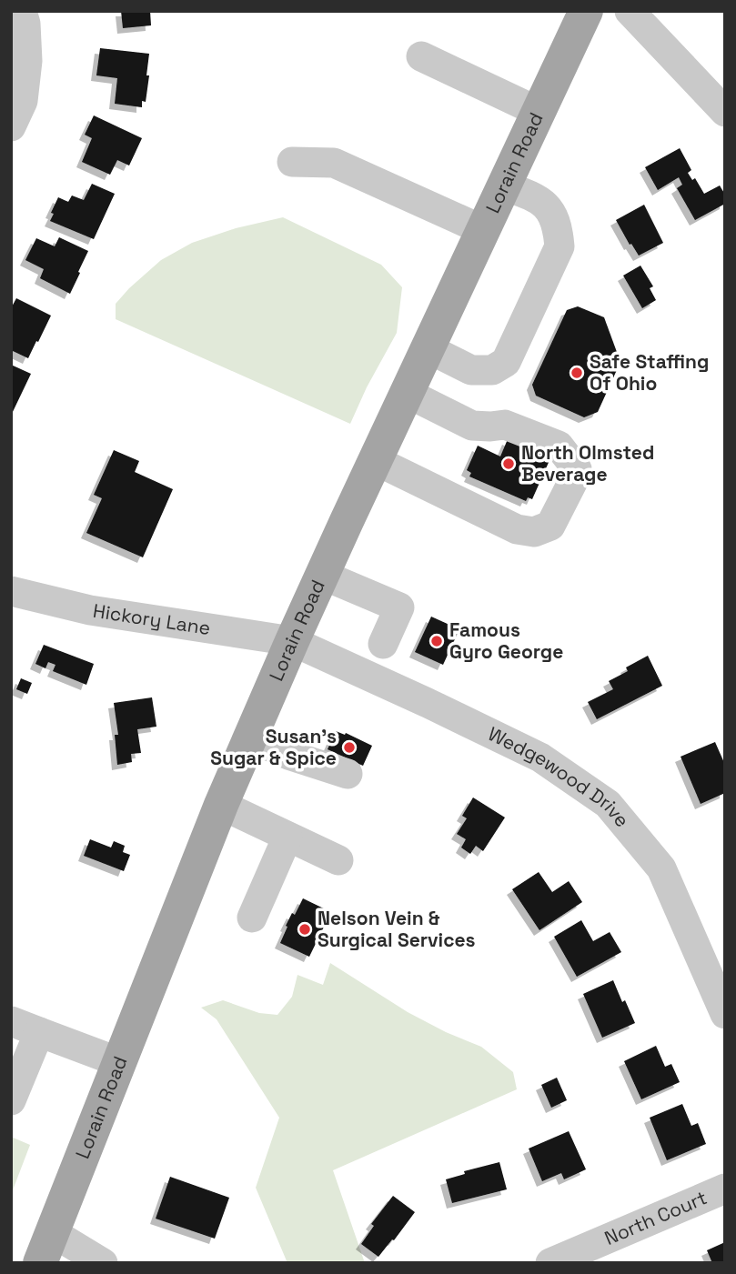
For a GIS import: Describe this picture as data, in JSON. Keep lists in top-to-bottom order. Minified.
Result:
{"streets":{"main road":["Lorain Road"],"street":["Hickory Lane","Wedgewood Drive","North Court"]},"crossings":[["Lorain Road","Hickory Lane"],["Lorain Road","Wedgewood Drive"],["Hickory Lane","Wedgewood Drive"]],"places":["Safe Staffing Of Ohio","North Olmsted Beverage","Famous Gyro George","Susan's Sugar & Spice","Nelson Vein & Surgical Services"]}
